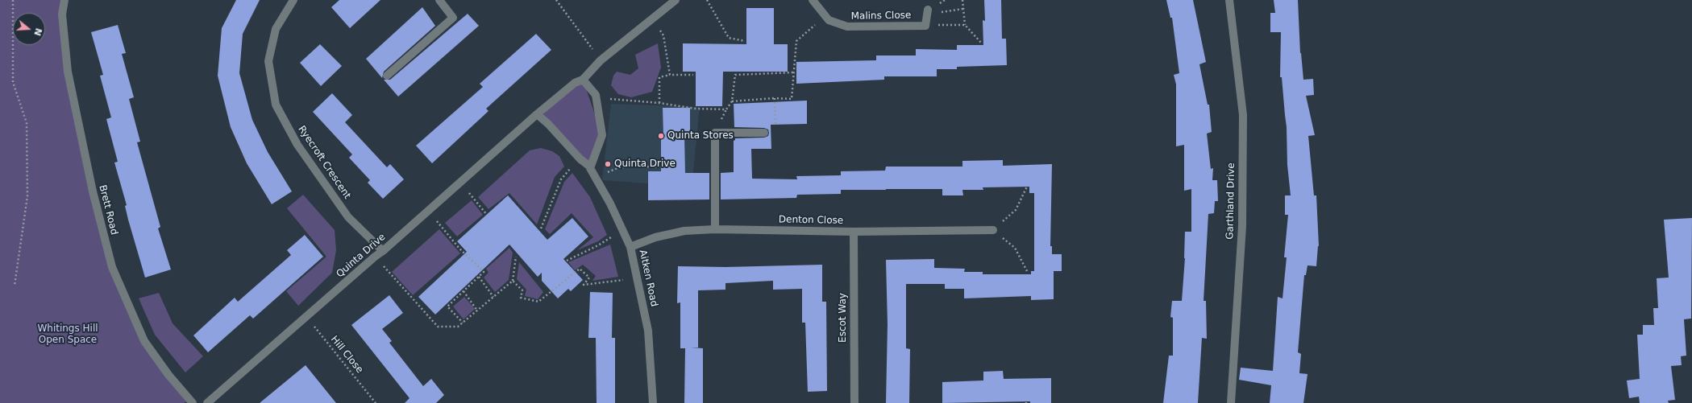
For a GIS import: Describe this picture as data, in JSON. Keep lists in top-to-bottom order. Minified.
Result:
{"streets":{"street":["Malins Close","Ryecroft Crescent","Garthland Drive","Brett Road","Denton Close","Quinta Drive","Aitken Road","Escot Way"],"path":["Hill Close"]},"crossings":[["Ryecroft Crescent","Quinta Drive"],["Denton Close","Aitken Road"],["Denton Close","Escot Way"],["Quinta Drive","Aitken Road"],["Quinta Drive","Hill Close"]],"parks":["Whitings Hill Open Space"],"places":["Quinta Stores","Quinta Drive"],"north":"right"}
